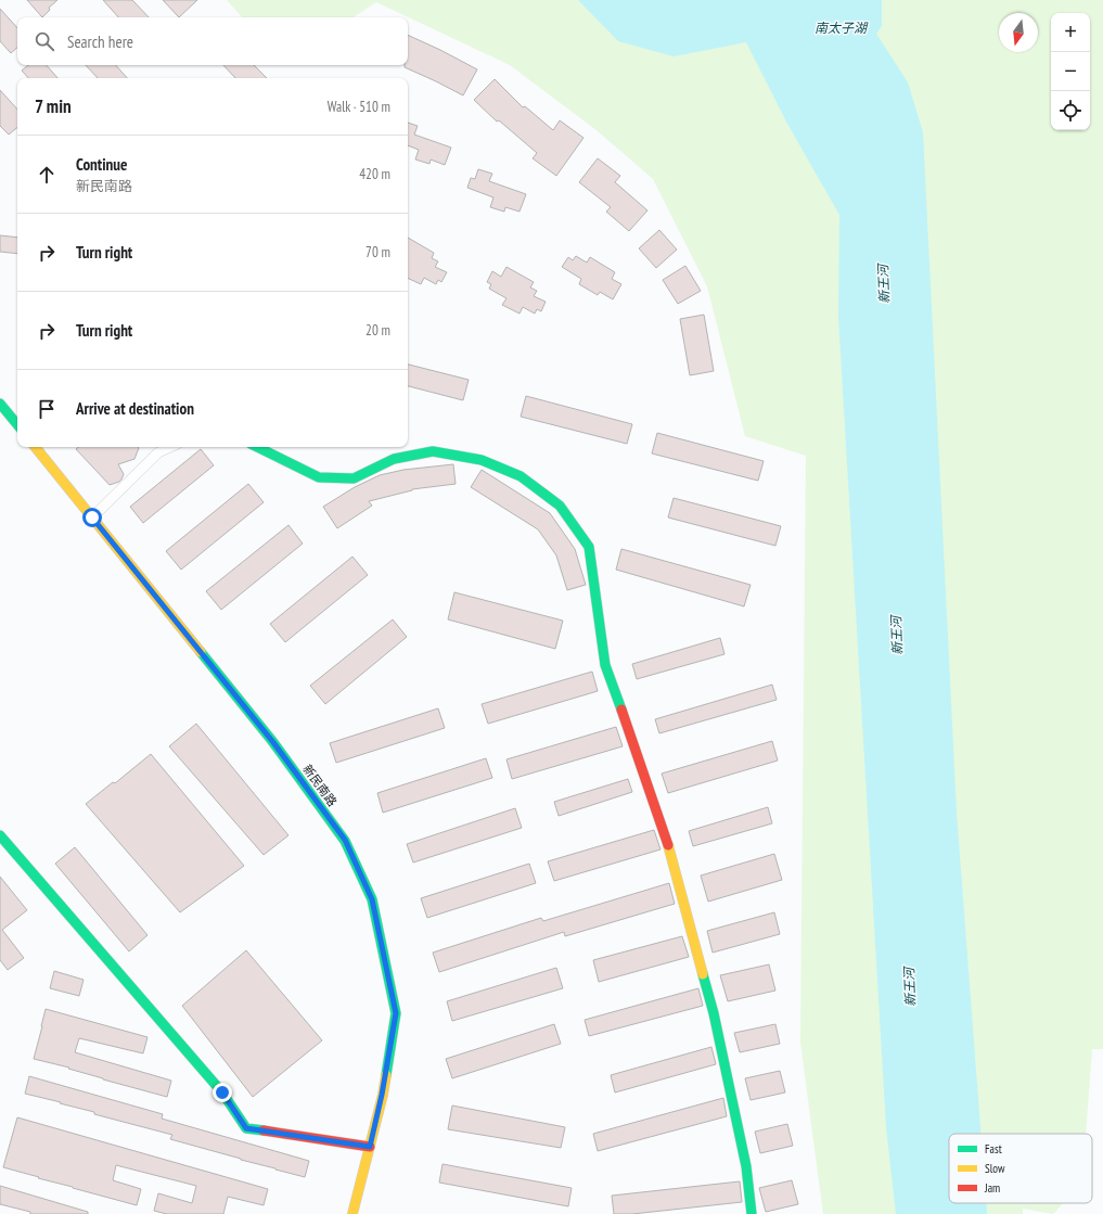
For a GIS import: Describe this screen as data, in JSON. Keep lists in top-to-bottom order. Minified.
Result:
{"streets":{"street":["新民南路"]},"water":["南太子湖","新王河"],"legend":["Fast","Slow","Jam"],"north":"bottom","page":{"map_buttons":["+","−"],"search":"Search here","heading":["7 min","Walk · 510 m"],"list":[["Continue","新民南路","420 m"],["Turn right","70 m"],["Turn right","20 m"],"Arrive at destination"]}}
